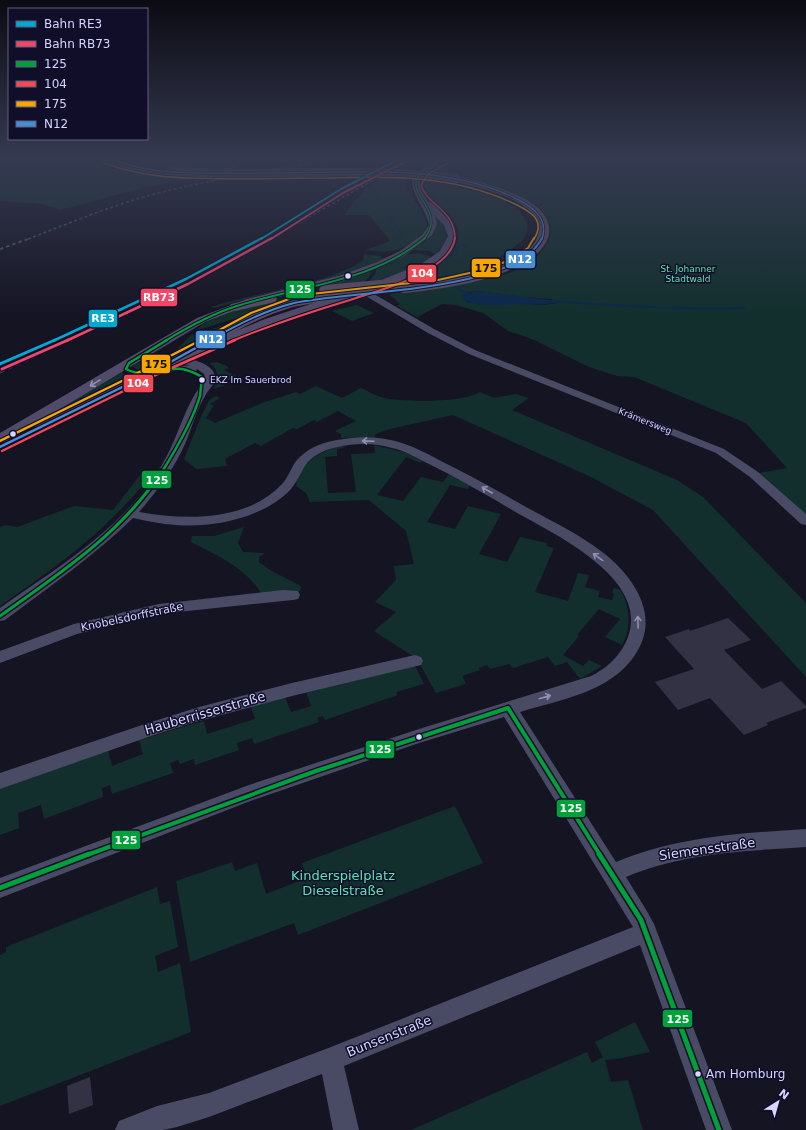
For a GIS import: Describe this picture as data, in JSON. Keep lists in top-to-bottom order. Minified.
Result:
{"streets":{"street":["Krämersweg","Knobelsdorffstraße","Hauberrisserstraße","Siemensstraße","Bunsenstraße"]},"parks":["St. Johanner Stadtwald","Kinderspielplatz Dieselstraße"],"places":["EKZ Im Sauerbrod","Am Homburg"],"lines":["rail line RE3","rail line RB73","transit line 125","transit line 104","transit line 175","transit line N12"],"legend":["Bahn RE3","Bahn RB73","125","104","175","N12"],"north":"top right"}
